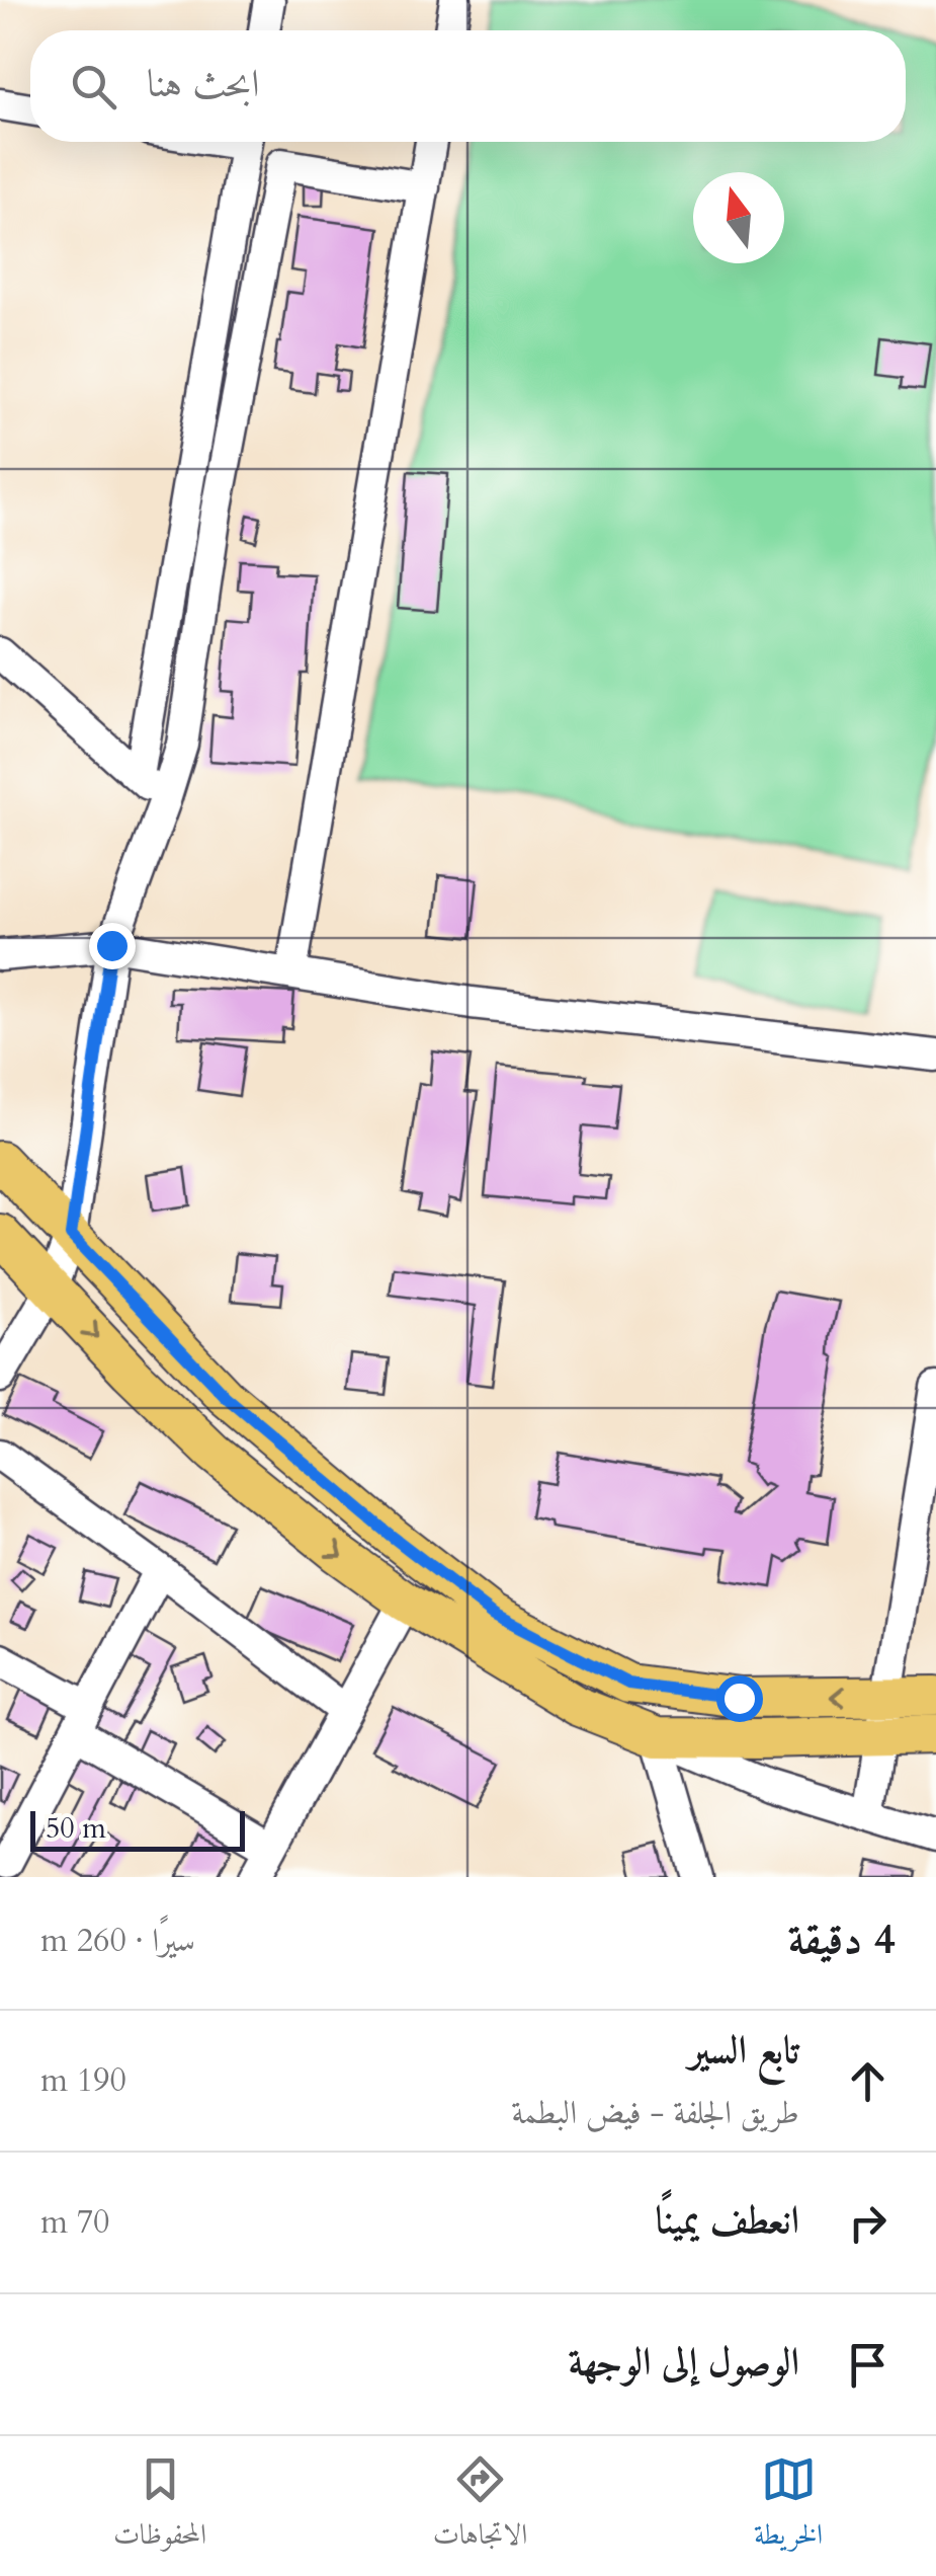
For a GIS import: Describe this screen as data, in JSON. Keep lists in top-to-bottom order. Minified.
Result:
{"scale_bar":"50 m","north":"top","page":{"search":"ابحث هنا","scale":"50 m","heading":["4 دقيقة","سيرًا · 260 m"],"list":[["تابع السير","طريق الجلفة - فيض البطمة","190 m"],["انعطف يمينًا","70 m"],"الوصول إلى الوجهة"],"nav":["الخريطة","الاتجاهات","المحفوظات"]}}
